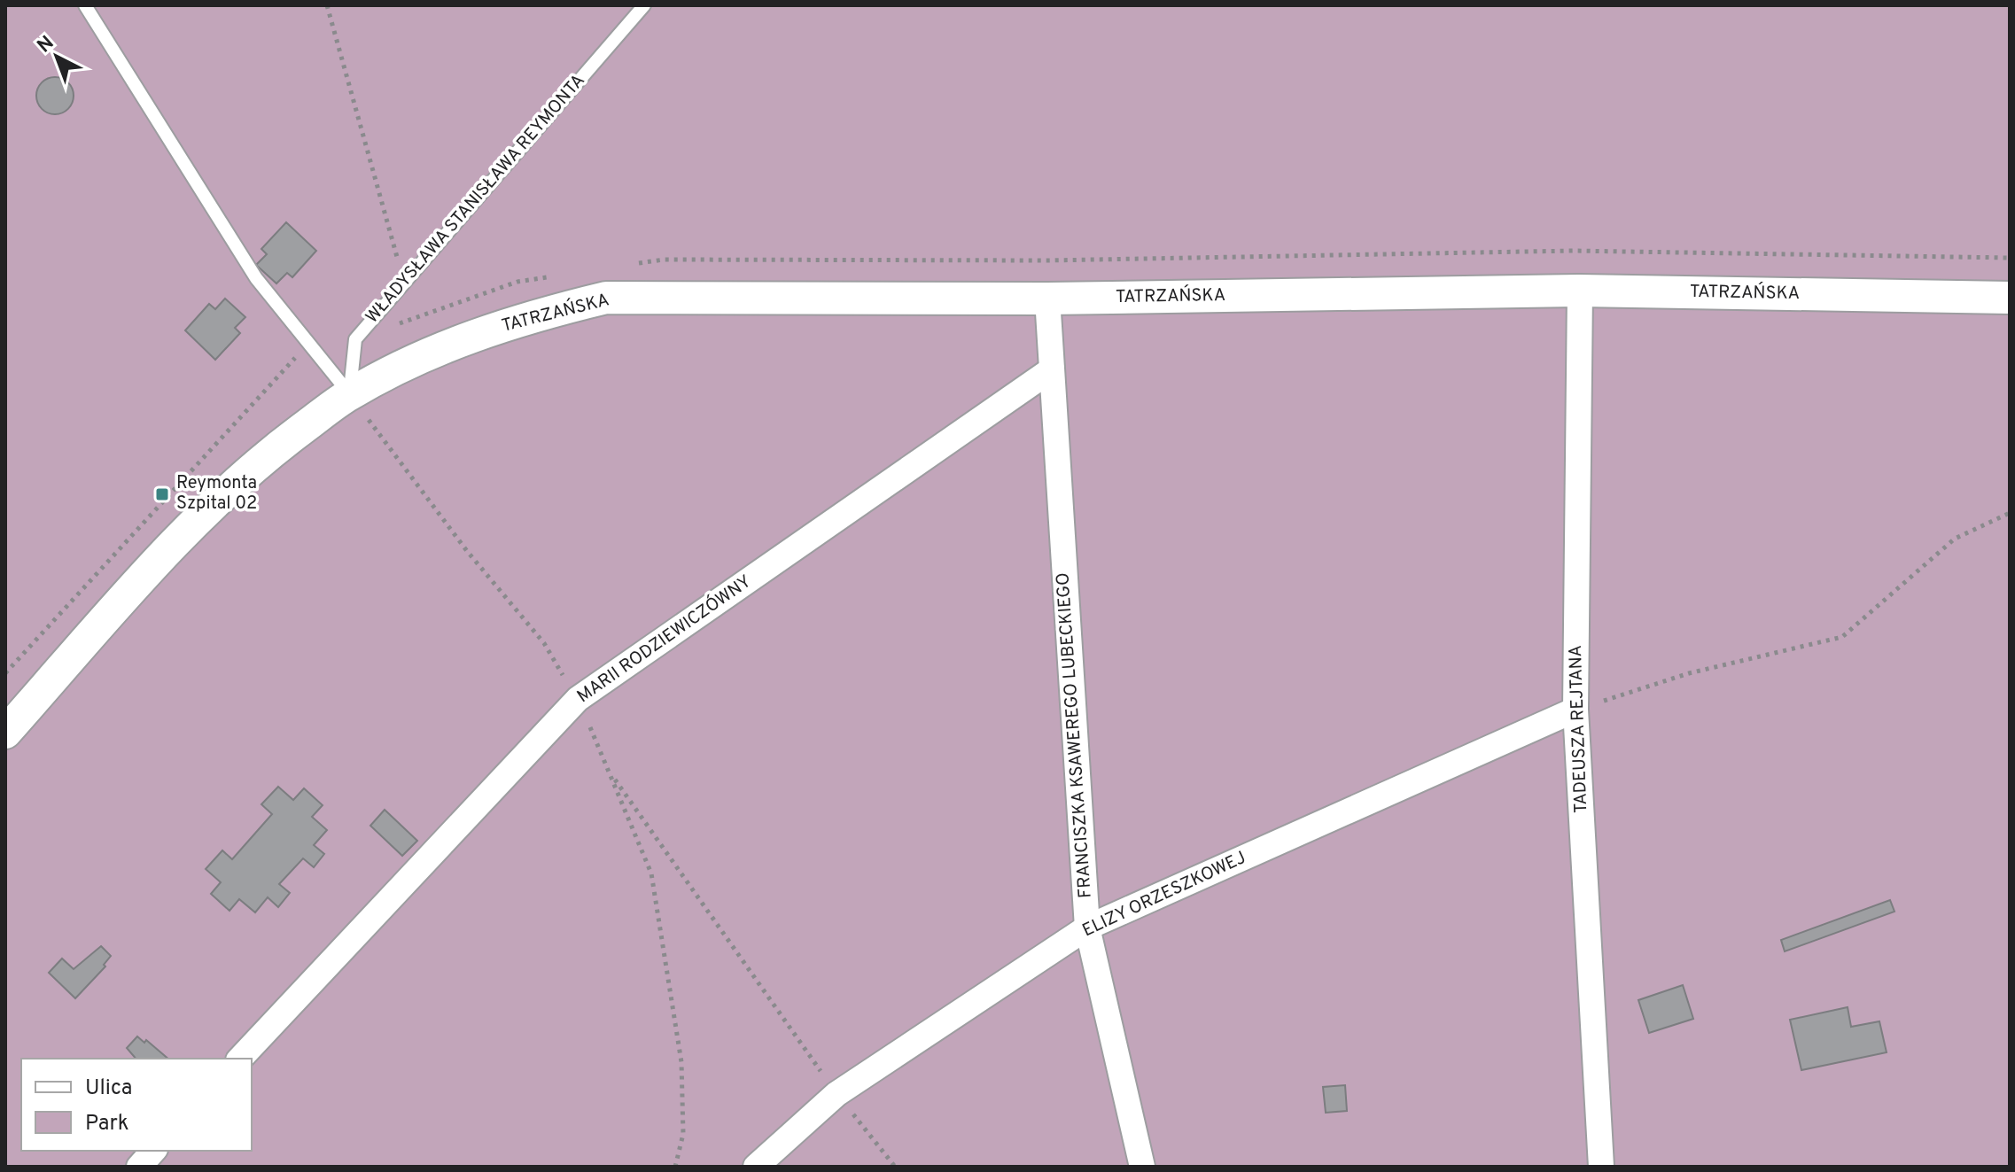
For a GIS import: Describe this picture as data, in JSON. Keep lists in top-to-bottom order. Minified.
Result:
{"streets":{"street":["TATRZAŃSKA","MARII RODZIEWICZÓWNY","TADEUSZA REJTANA","FRANCISZKA KSAWEREGO LUBECKIEGO","ELIZY ORZESZKOWEJ"],"lane":["WŁADYSŁAWA STANISŁAWA REYMONTA"]},"crossings":[["WŁADYSŁAWA STANISŁAWA REYMONTA","TATRZAŃSKA"],["TATRZAŃSKA","TADEUSZA REJTANA"],["TATRZAŃSKA","FRANCISZKA KSAWEREGO LUBECKIEGO"],["MARII RODZIEWICZÓWNY","FRANCISZKA KSAWEREGO LUBECKIEGO"],["TADEUSZA REJTANA","ELIZY ORZESZKOWEJ"],["FRANCISZKA KSAWEREGO LUBECKIEGO","ELIZY ORZESZKOWEJ"]],"places":{"transit":["Reymonta Szpital 02"]},"legend":["Ulica","Park"],"north":"top left"}
